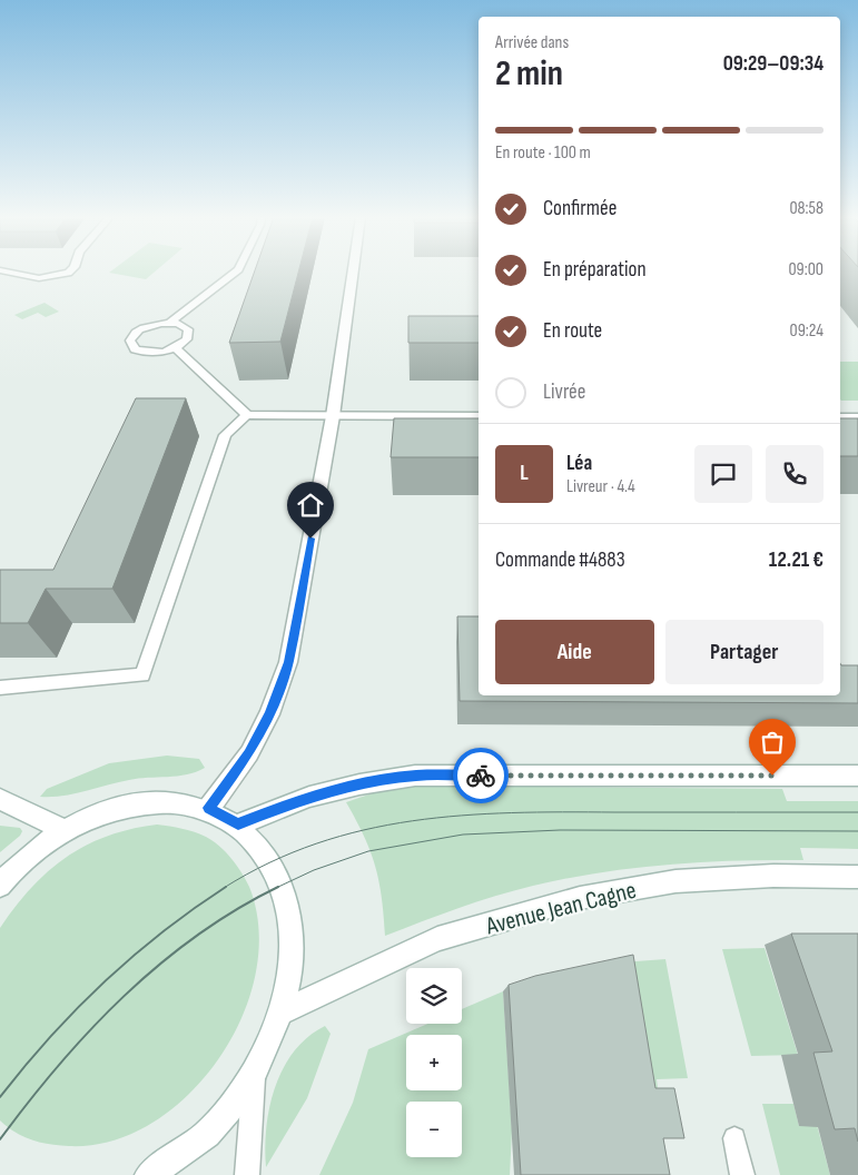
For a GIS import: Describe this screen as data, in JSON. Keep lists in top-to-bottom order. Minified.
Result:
{"streets":{"street":["Avenue Jean Cagne"]},"page":{"heading":["2 min","Arrivée dans","09:29–09:34"],"panel":["Léa","Livreur · 4.4","Commande #4883","12.21 €"],"bar":"En route · 100 m","list":[["Confirmée","08:58"],["En préparation","09:00"],["En route","09:24"],"Livrée"],"round":"L","buttons":["Aide","Partager"],"map_buttons":["+","−"]}}
